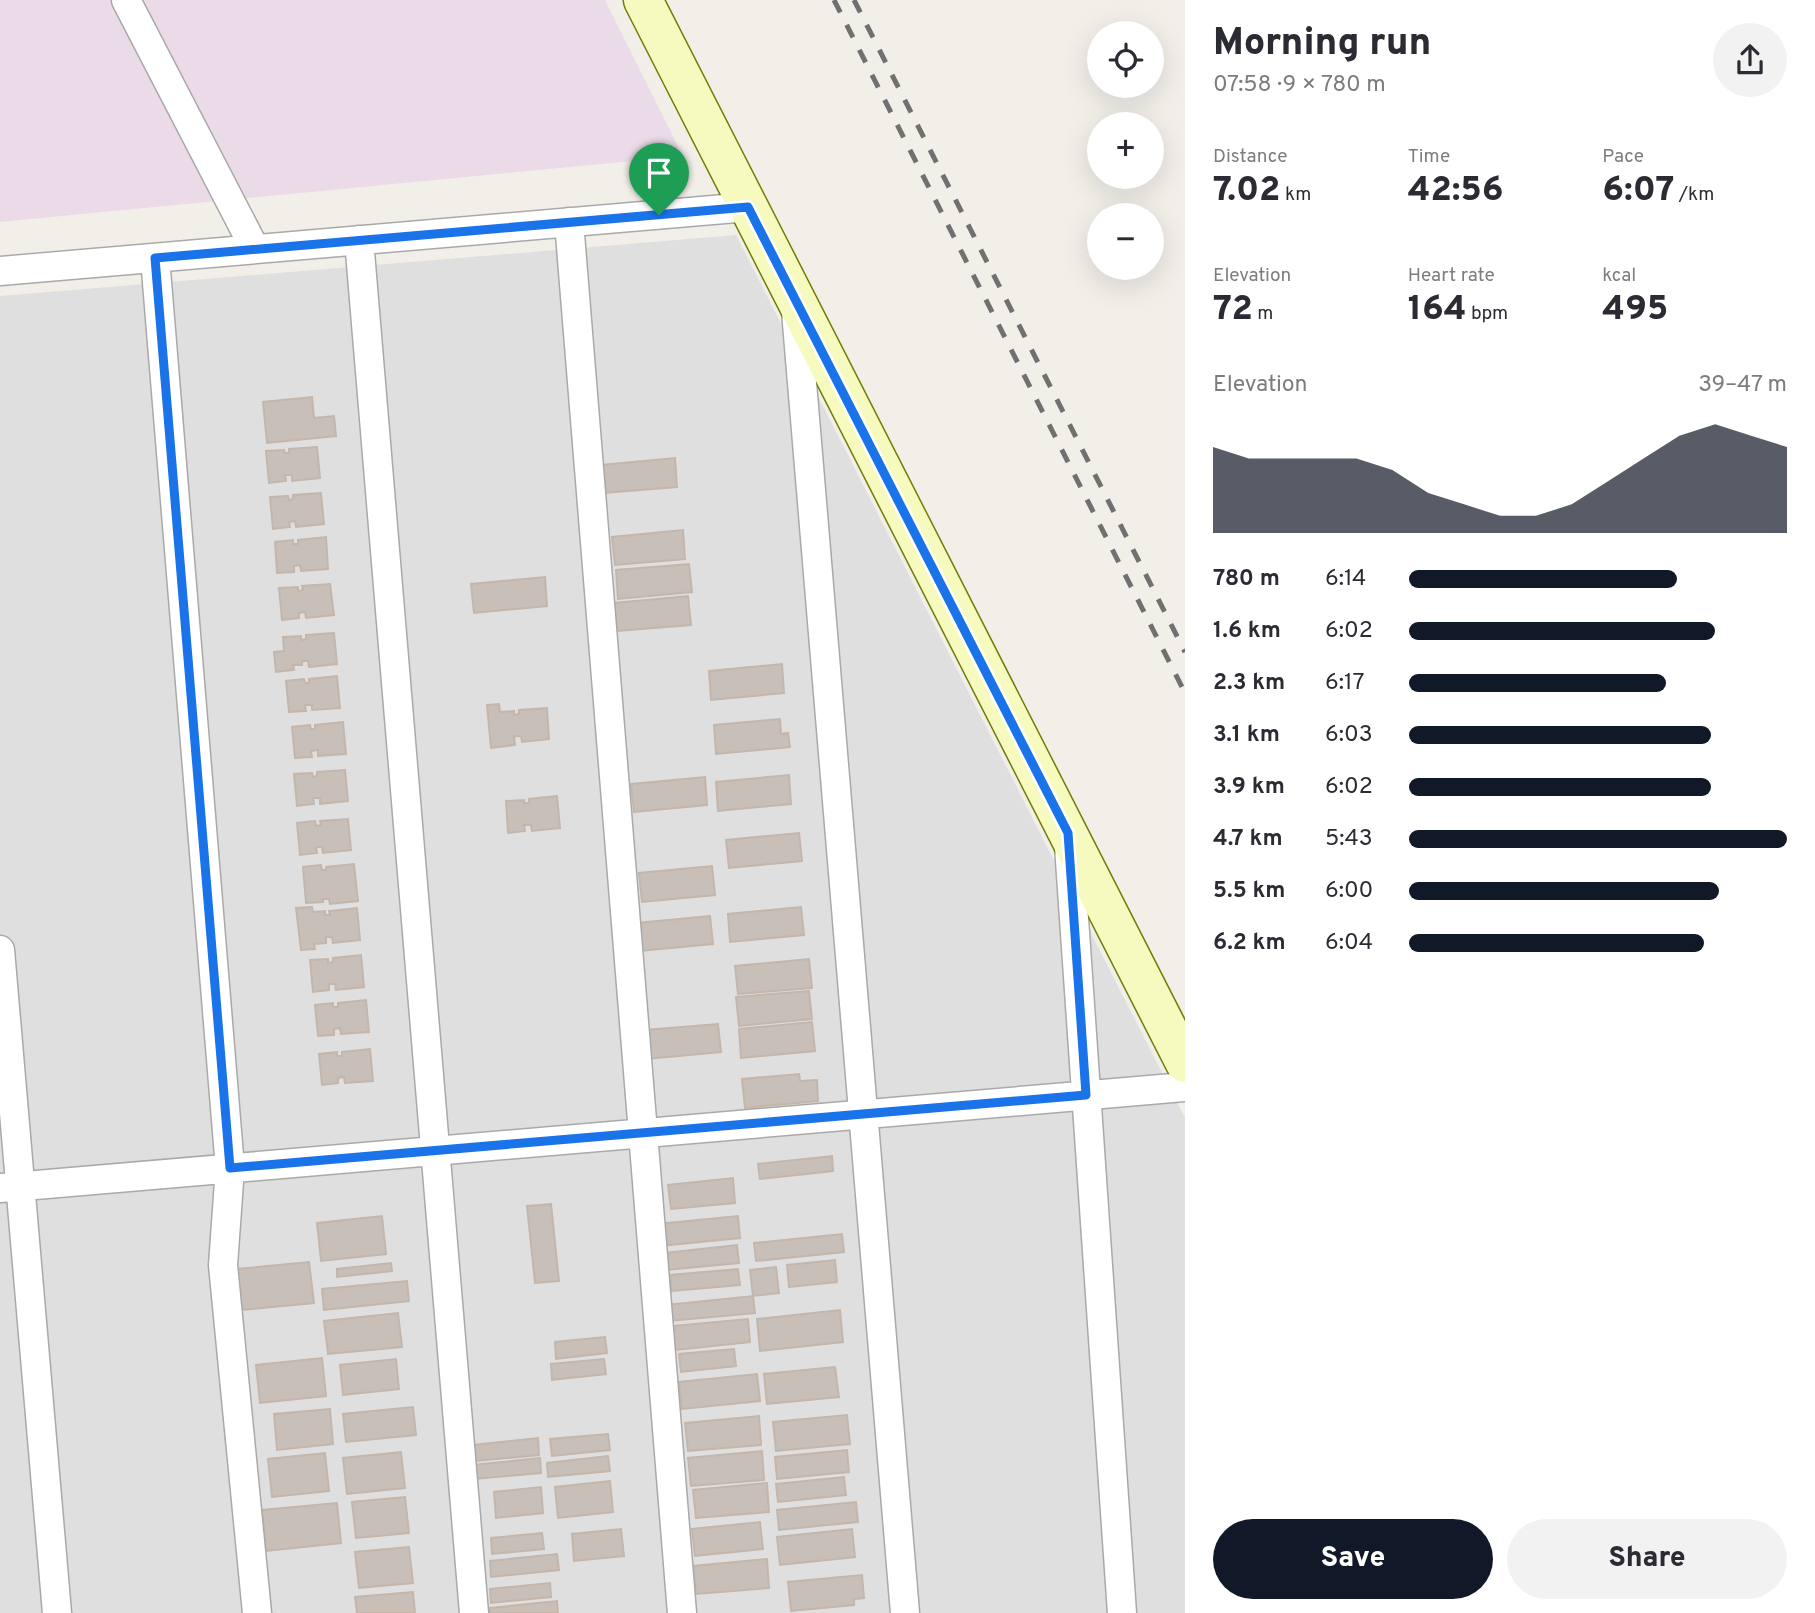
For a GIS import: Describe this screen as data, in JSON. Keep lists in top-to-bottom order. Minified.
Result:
{"page":{"heading":["Morning run","07:58 · 9 × 780 m"],"map_buttons":["+","−"],"stats":[["Distance","7.02 km"],["Time","42:56"],["Pace","6:07 /km"],["Elevation","72 m"],["Heart rate","164 bpm"],["kcal","495"]],"chart":["Elevation","39–47 m"],"list":[{"name":"780 m","note":"6:14"},{"name":"1.6 km","note":"6:02"},{"name":"2.3 km","note":"6:17"},{"name":"3.1 km","note":"6:03"},{"name":"3.9 km","note":"6:02"},{"name":"4.7 km","note":"5:43"},{"name":"5.5 km","note":"6:00"},{"name":"6.2 km","note":"6:04"}],"buttons":["Save","Share"]}}
